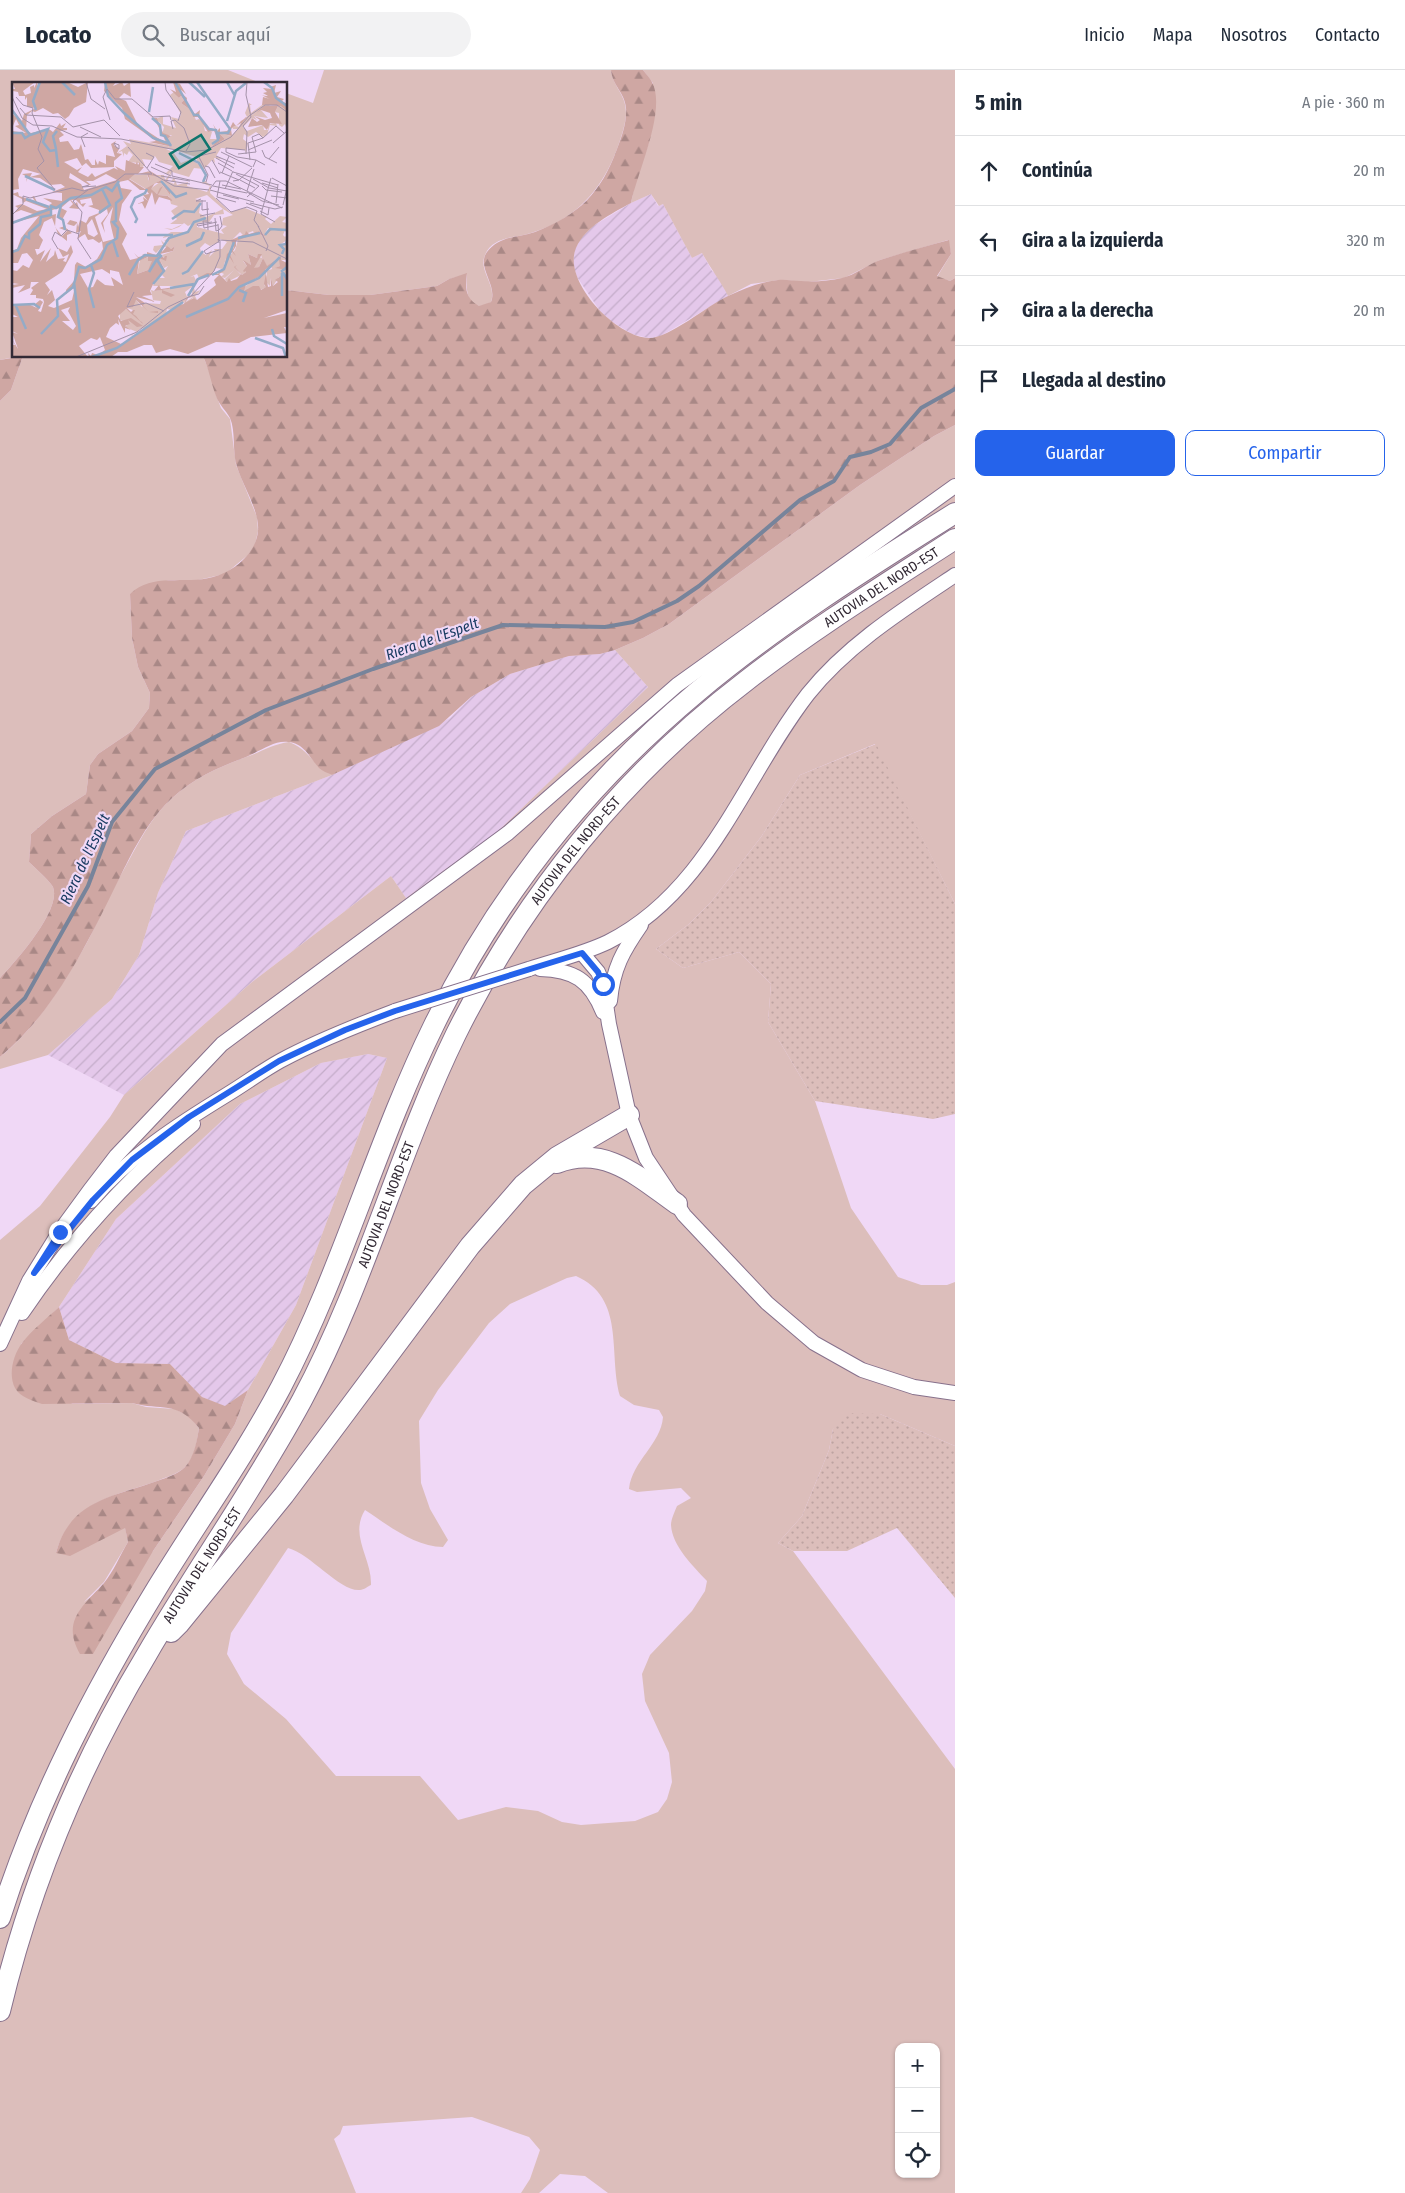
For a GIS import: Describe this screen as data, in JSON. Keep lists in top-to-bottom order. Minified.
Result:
{"streets":{"highway":["AUTOVIA DEL NORD-EST"]},"water":["Riera de l'Espelt"],"page":{"header":"Locato","search":"Buscar aquí","nav":["Inicio","Mapa","Nosotros","Contacto"],"heading":["5 min","A pie · 360 m"],"list":[["Continúa","20 m"],["Gira a la izquierda","320 m"],["Gira a la derecha","20 m"],"Llegada al destino"],"buttons":["Guardar","Compartir"],"map_buttons":["+","−"]}}
